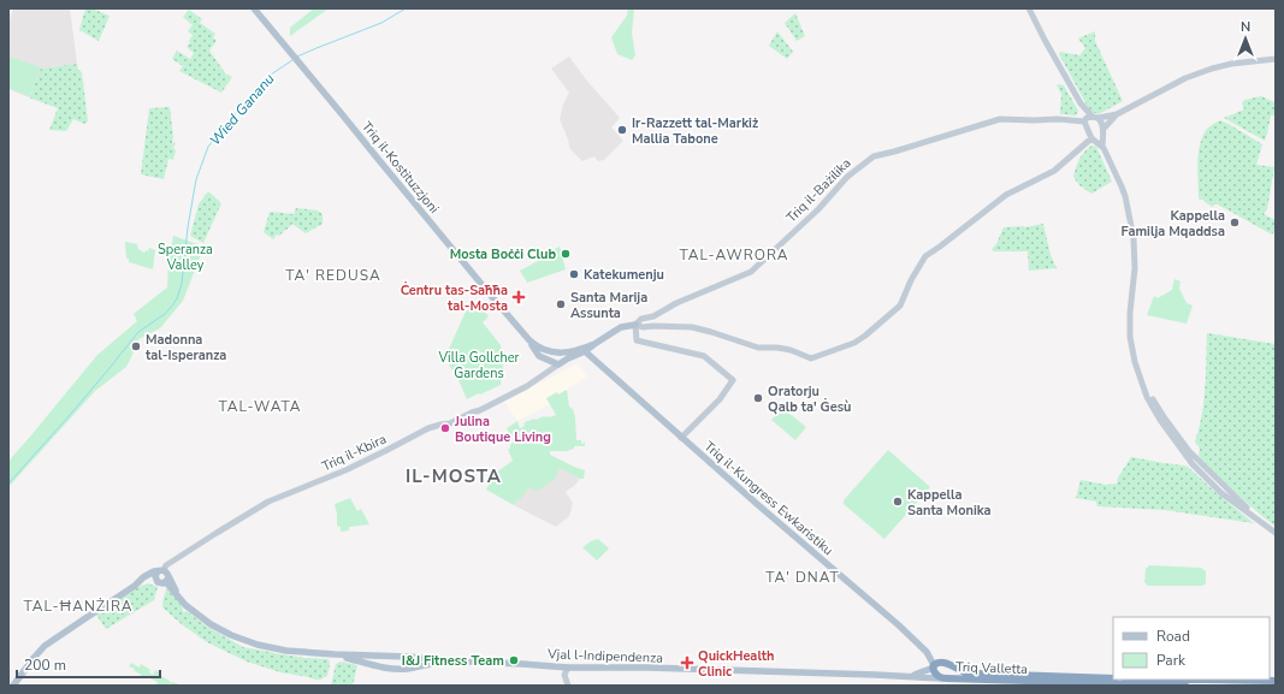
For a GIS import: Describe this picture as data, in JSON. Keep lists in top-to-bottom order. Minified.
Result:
{"streets":{"highway":["Triq Valletta"],"main road":["Triq il-Kostituzzjoni","Triq il-Bażilika","Triq il-Kungress Ewkaristiku","Vjal l-Indipendenza"],"street":["Triq il-Kbira"]},"crossings":[["Triq il-Kostituzzjoni","Triq il-Kbira"],["Triq il-Kbira","Vjal l-Indipendenza"],["Triq il-Kungress Ewkaristiku","Vjal l-Indipendenza"],["Triq il-Kungress Ewkaristiku","Triq Valletta"],["Vjal l-Indipendenza","Triq Valletta"]],"districts":["TAL-AWRORA","TA' REDUSA","TAL-WATA","IL-MOSTA","TA' DNAT","TAL-ĦANŻIRA"],"water":["Wied Gananu"],"parks":["Speranza Valley","Villa Gollcher Gardens"],"places":{"other":["Ir-Razzett tal-Markiż Mallia Tabone","Kappella Familja Mqaddsa","Mosta Boċċi Club","Katekumenju","Santa Marija Assunta","Madonna tal-Isperanza","Oratorju Qalb ta' Ġesù","Julina Boutique Living","Kappella Santa Monika","I&J Fitness Team"],"health":["Ċentru tas-Saħħa tal-Mosta","QuickHealth Clinic"]},"legend":["Road","Park"],"scale_bar":"200 m","north":"top"}
